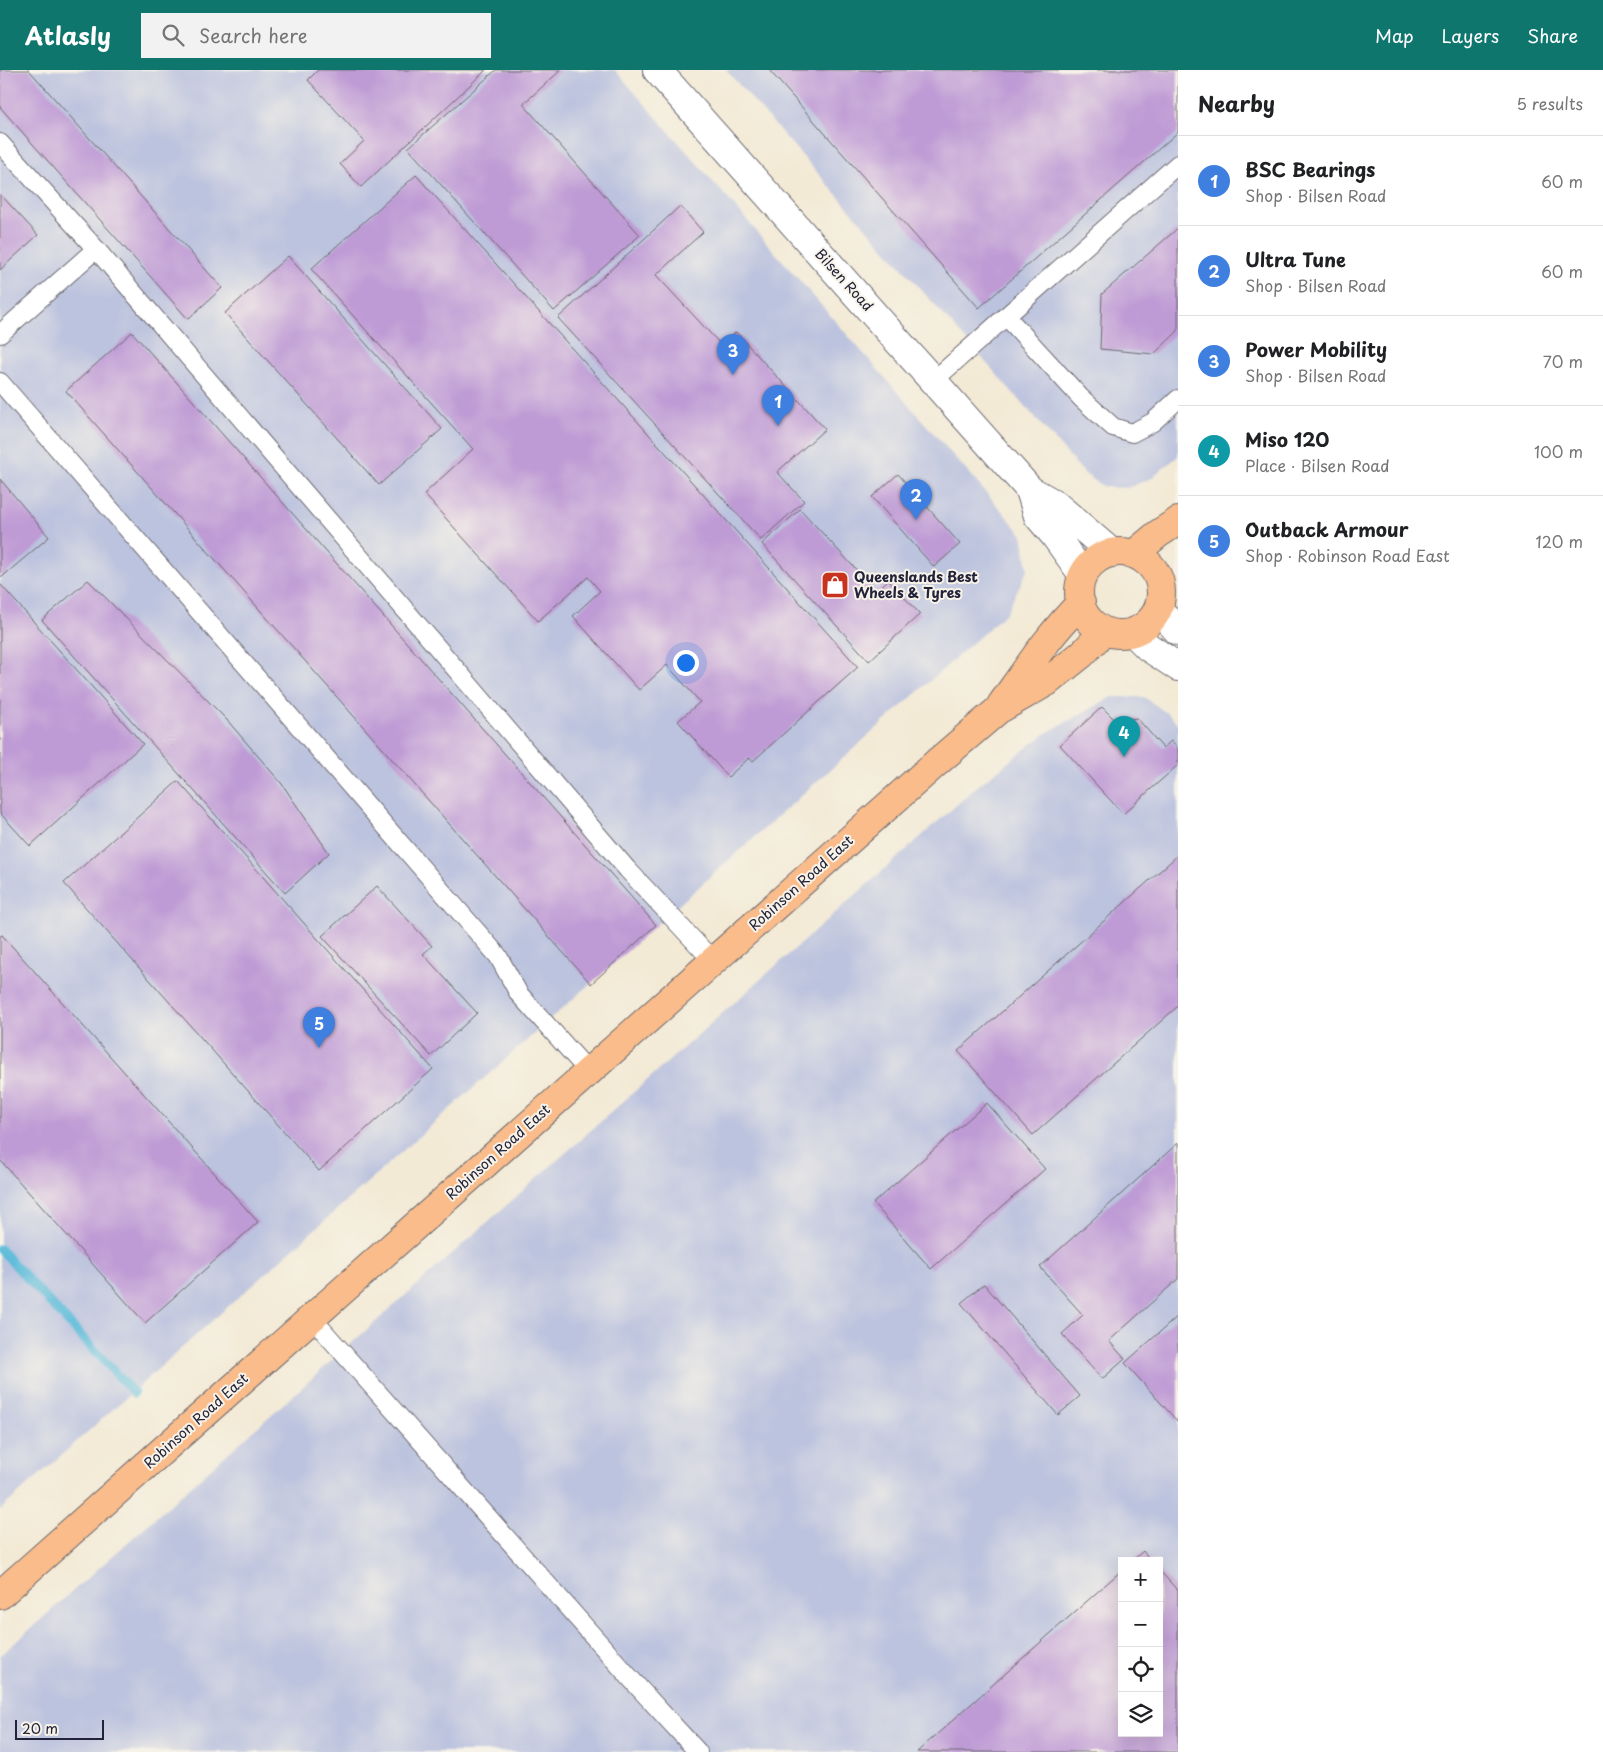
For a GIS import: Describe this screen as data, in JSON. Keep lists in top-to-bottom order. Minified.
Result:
{"streets":{"main road":["Robinson Road East"],"street":["Bilsen Road"]},"crossings":[["Bilsen Road","Robinson Road East"]],"places":{"shop":["Queenslands Best Wheels & Tyres"]},"scale_bar":"20 m","page":{"header":"Atlasly","search":"Search here","nav":["Map","Layers","Share"],"heading":["Nearby","5 results"],"list":[{"mark":"1","name":"BSC Bearings","note":"Shop · Bilsen Road","value":"60 m"},{"mark":"2","name":"Ultra Tune","note":"Shop · Bilsen Road","value":"60 m"},{"mark":"3","name":"Power Mobility","note":"Shop · Bilsen Road","value":"70 m"},{"mark":"4","name":"Miso 120","note":"Place · Bilsen Road","value":"100 m"},{"mark":"5","name":"Outback Armour","note":"Shop · Robinson Road East","value":"120 m"}],"pins":["3","1","2","4","5"],"map_buttons":["+","−"],"scale":"20 m"}}
